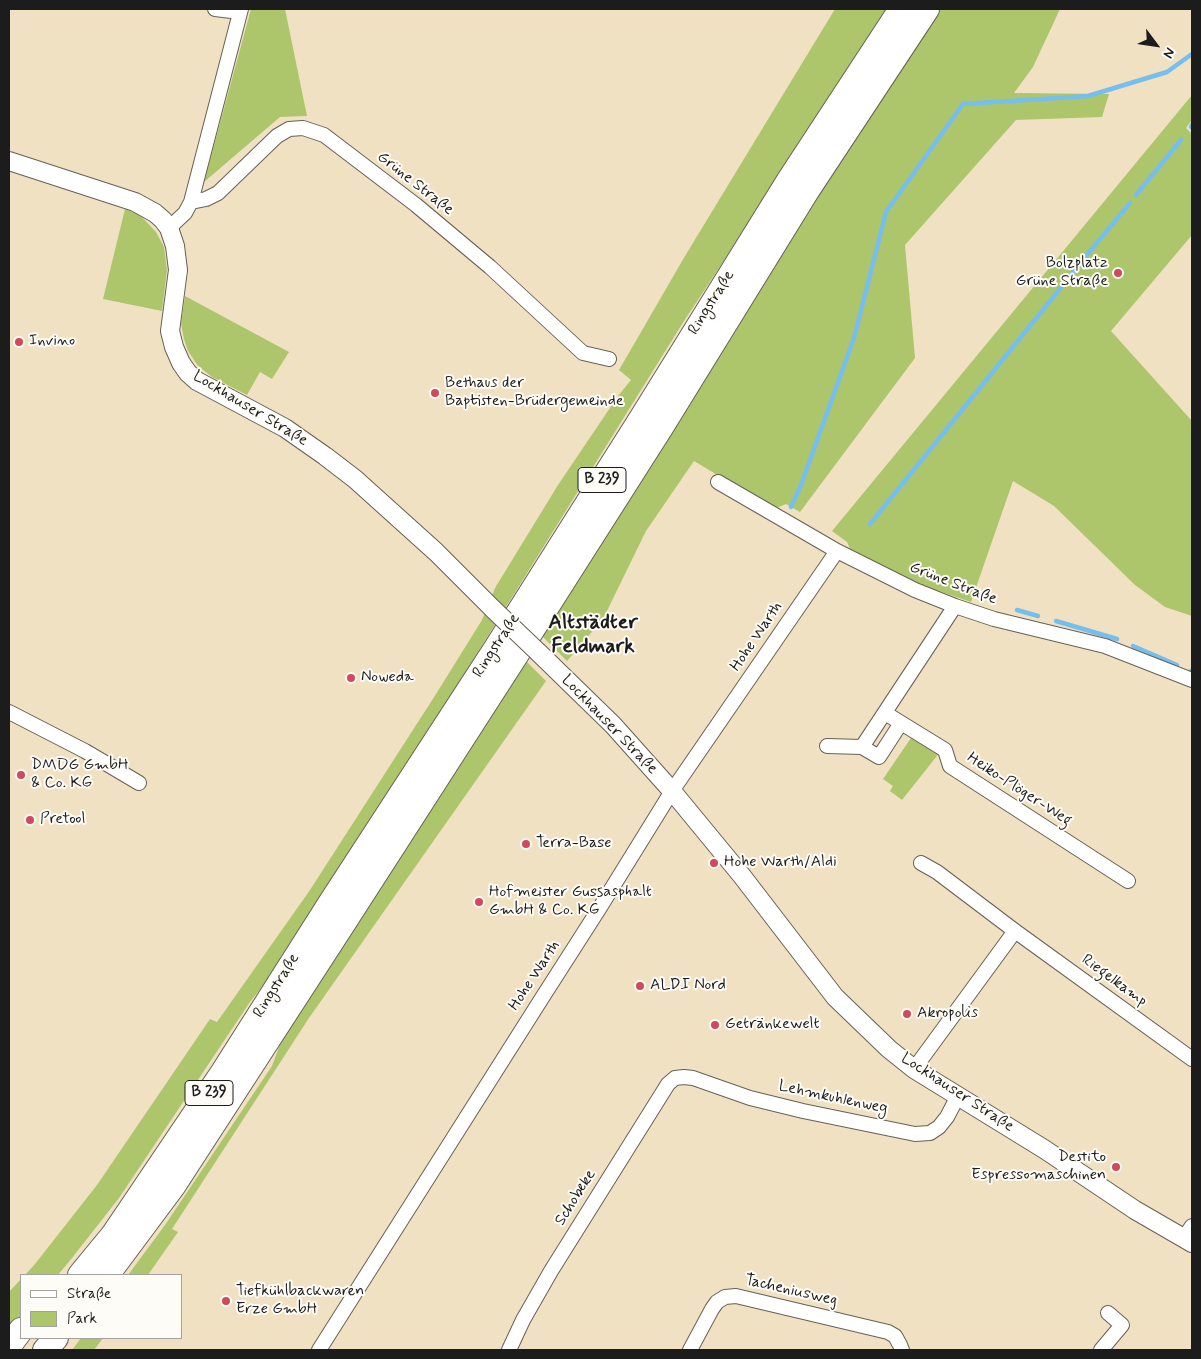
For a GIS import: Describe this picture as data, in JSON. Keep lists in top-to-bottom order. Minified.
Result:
{"streets":{"highway":["Ringstraße","B 239"],"street":["Grüne Straße","Lockhauser Straße","Hohe Warth","Heiko-Plöger-Weg","Riegelkamp","Lehmkuhlenweg","Schobeke","Tacheniusweg"]},"crossings":[["Grüne Straße","Hohe Warth"],["Lockhauser Straße","Hohe Warth"],["Lockhauser Straße","Lehmkuhlenweg"],["Lehmkuhlenweg","Schobeke"]],"districts":["Altstädter Feldmark"],"places":["Bolzplatz Grüne Straße","Invino","Bethaus der Baptisten-Brüdergemeinde","Noweda","DMDG GmbH & Co. KG","Pretool","Terra-Base","Hohe Warth/Aldi","Hofmeister Gussasphalt GmbH & Co. KG","ALDI Nord","Akropolis","Getränkewelt","Destito Espressomaschinen","Tiefkühlbackwaren Erze GmbH"],"legend":["Straße","Park"],"north":"bottom right"}
